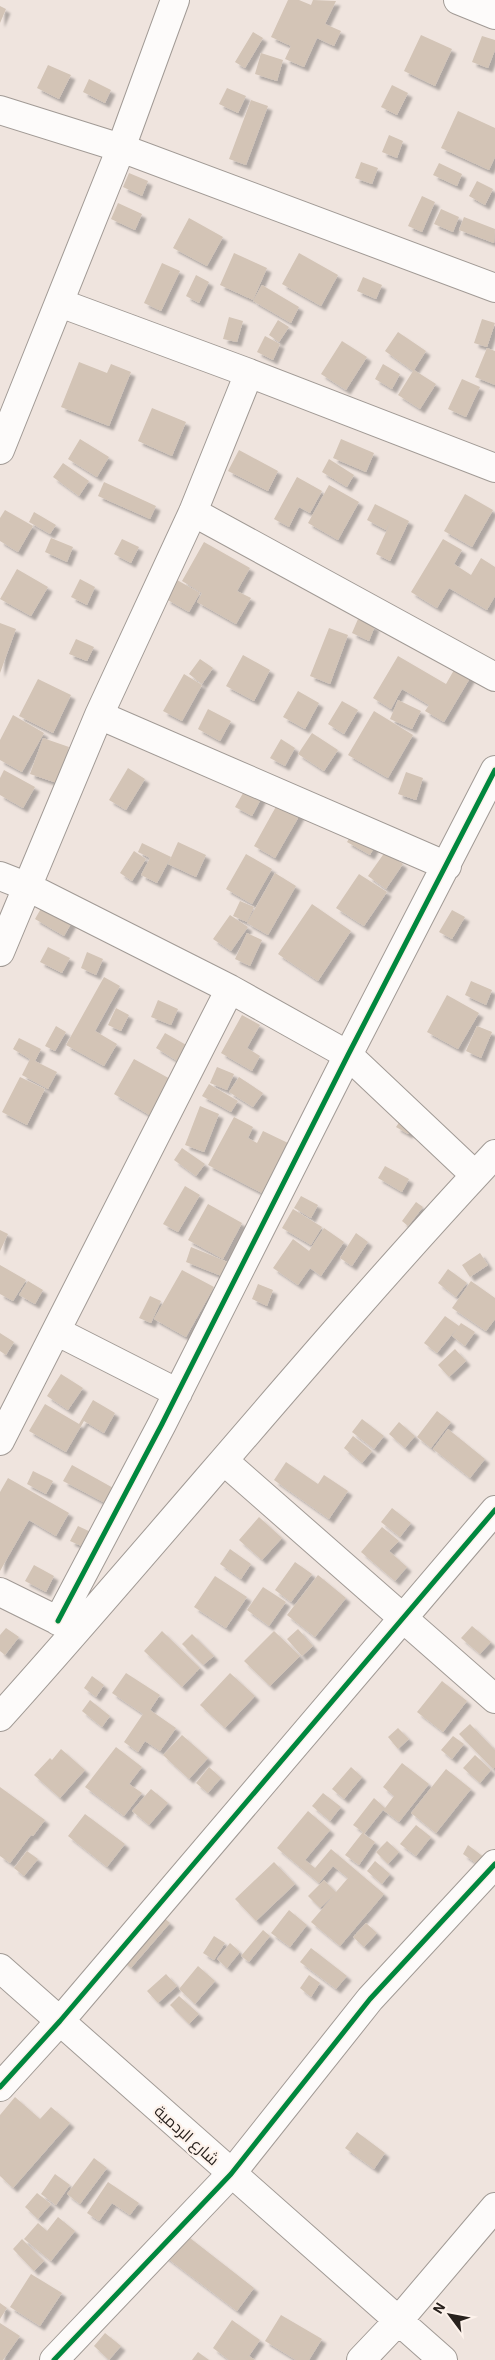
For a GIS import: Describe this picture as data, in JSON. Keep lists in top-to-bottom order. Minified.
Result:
{"streets":{"street":["شارع الردمية"]},"north":"top left"}
